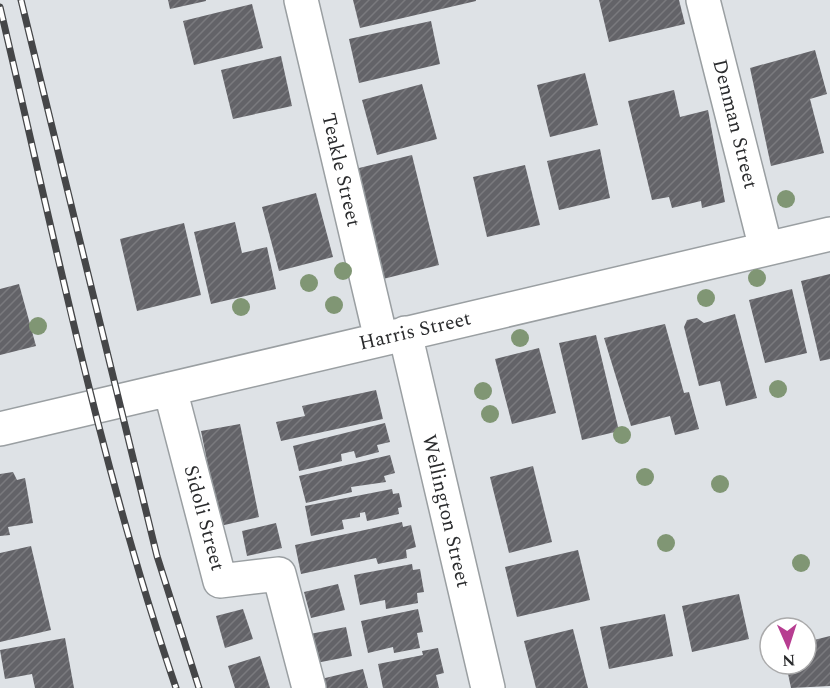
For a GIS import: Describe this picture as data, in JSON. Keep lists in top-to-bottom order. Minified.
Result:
{"streets":{"street":["Denman Street","Teakle Street","Harris Street","Wellington Street","Sidoli Street"]},"crossings":[["Denman Street","Harris Street"],["Teakle Street","Harris Street"],["Teakle Street","Wellington Street"],["Harris Street","Wellington Street"],["Harris Street","Sidoli Street"]],"north":"bottom"}
